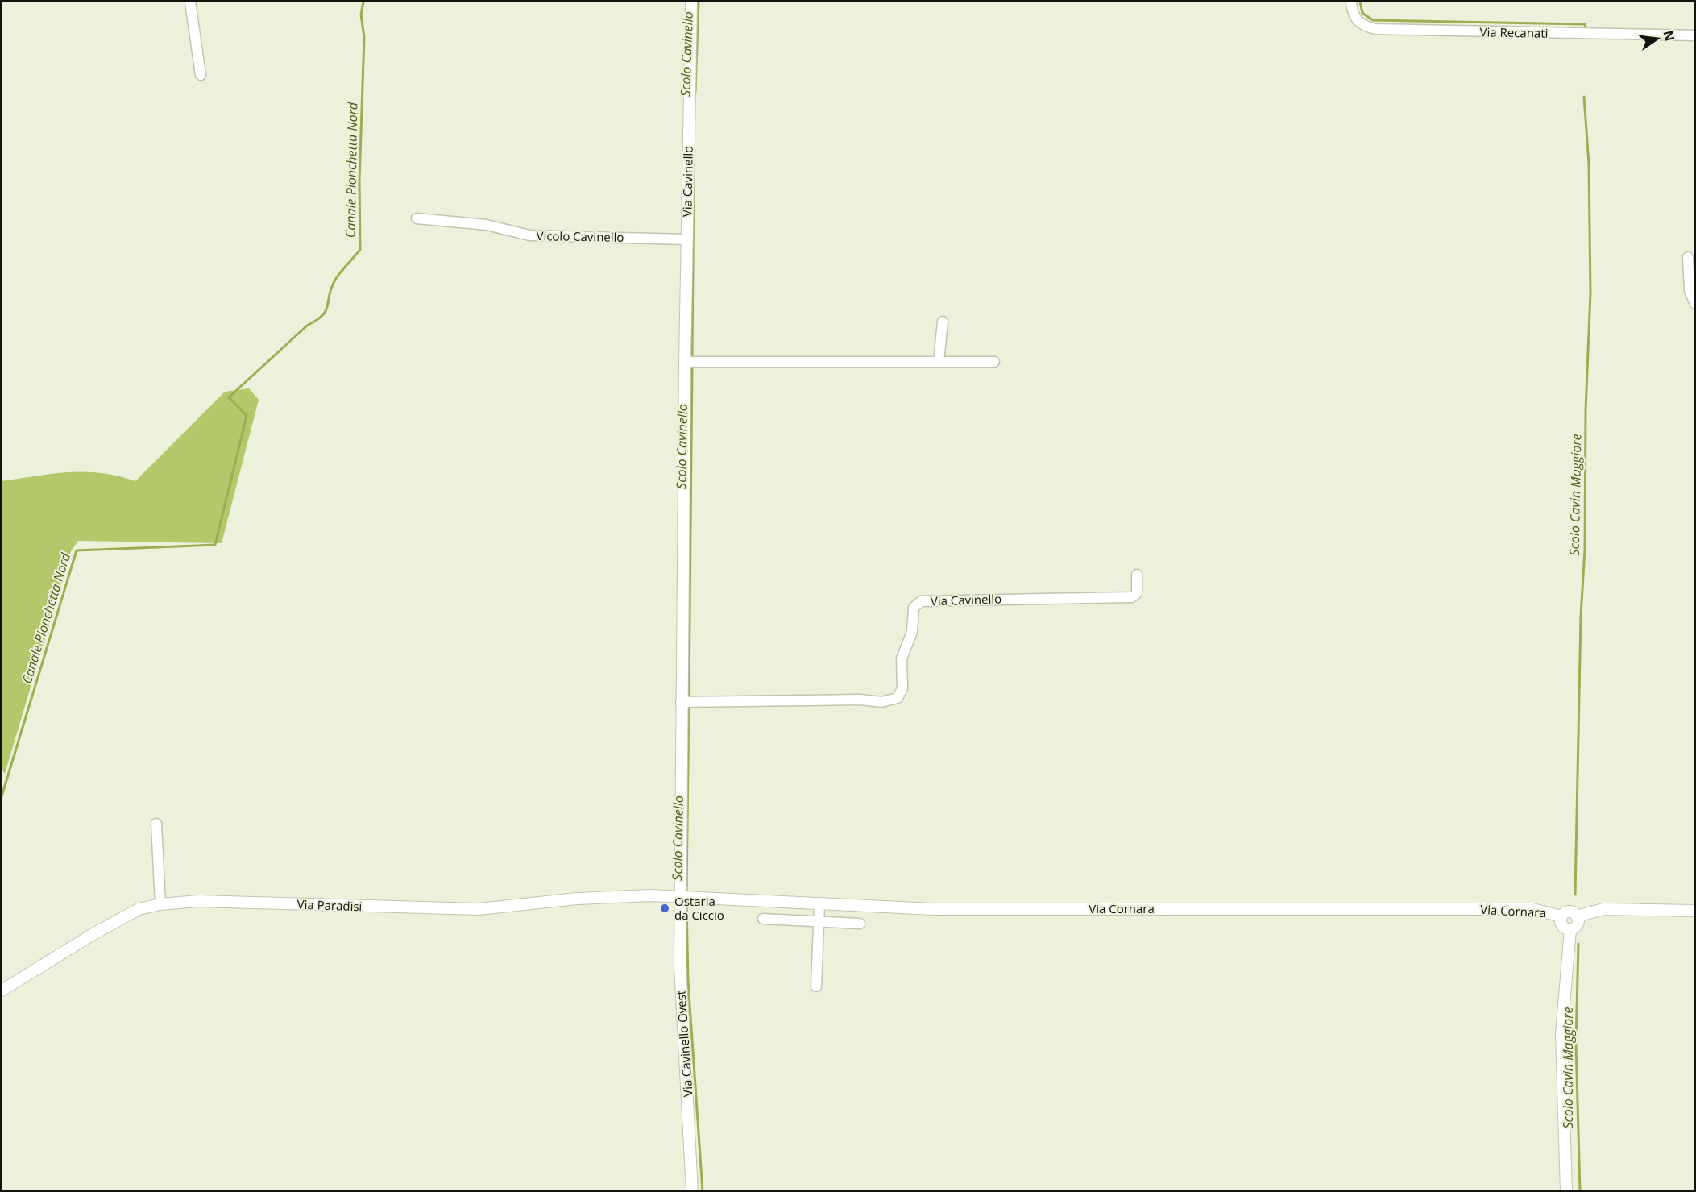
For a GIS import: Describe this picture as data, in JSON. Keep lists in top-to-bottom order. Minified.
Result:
{"streets":{"street":["Via Recanati","Via Cavinello","Vicolo Cavinello","Via Paradisi","Via Cornara","Via Cavinello Ovest"]},"crossings":[["Via Cavinello","Vicolo Cavinello"],["Via Cavinello","Via Paradisi"],["Via Cavinello","Via Cornara"],["Via Cavinello","Via Cavinello Ovest"],["Via Paradisi","Via Cornara"],["Via Paradisi","Via Cavinello Ovest"],["Via Cornara","Via Cavinello Ovest"]],"water":["Scolo Cavinello","Canale Pionchetta Nord","Scolo Cavin Maggiore"],"places":["Ostaria da Ciccio"],"north":"right"}
